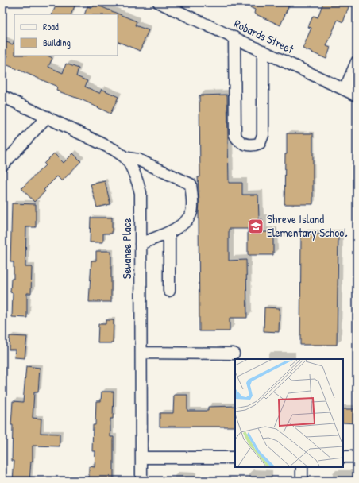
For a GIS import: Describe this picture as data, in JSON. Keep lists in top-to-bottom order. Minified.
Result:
{"streets":{"street":["Robards Street","Sewanee Place"]},"places":{"school or university":["Shreve Island Elementary School"]},"legend":["Road","Building"]}
